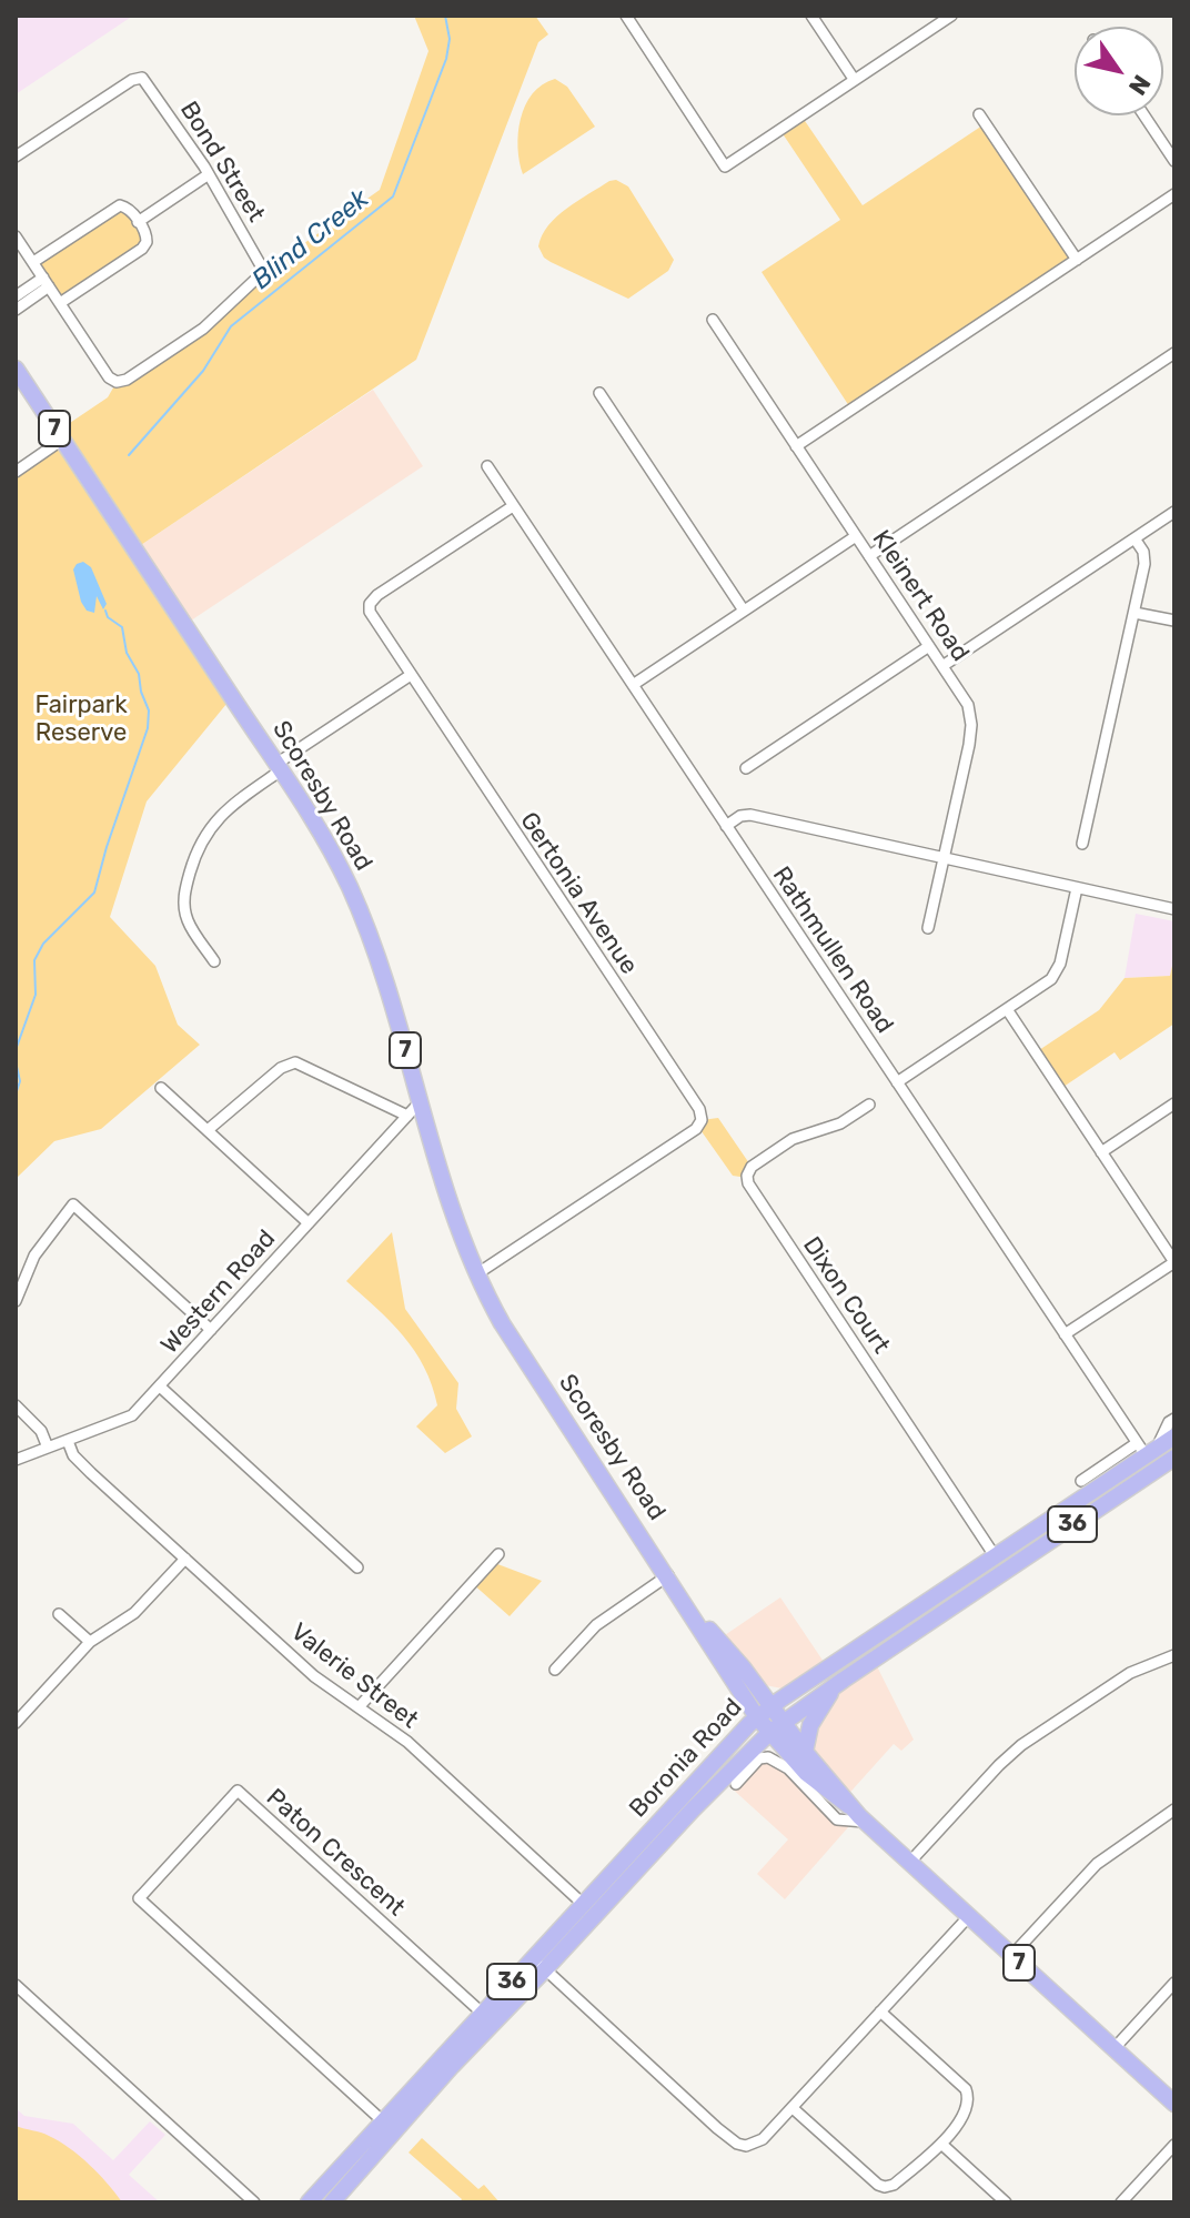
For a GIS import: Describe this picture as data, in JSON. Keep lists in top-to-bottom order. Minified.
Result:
{"streets":{"main road":["7","Scoresby Road","36","Boronia Road"],"street":["Bond Street","Kleinert Road","Gertonia Avenue","Rathmullen Road","Western Road","Dixon Court","Valerie Street","Paton Crescent"]},"crossings":[["Scoresby Road","Gertonia Avenue"],["Scoresby Road","Western Road"],["Scoresby Road","Boronia Road"],["Gertonia Avenue","Rathmullen Road"],["Rathmullen Road","Boronia Road"],["Western Road","Valerie Street"],["Dixon Court","Boronia Road"],["Valerie Street","Boronia Road"],["Boronia Road","Paton Crescent"]],"water":["Blind Creek"],"parks":["Fairpark Reserve"],"north":"bottom right"}
